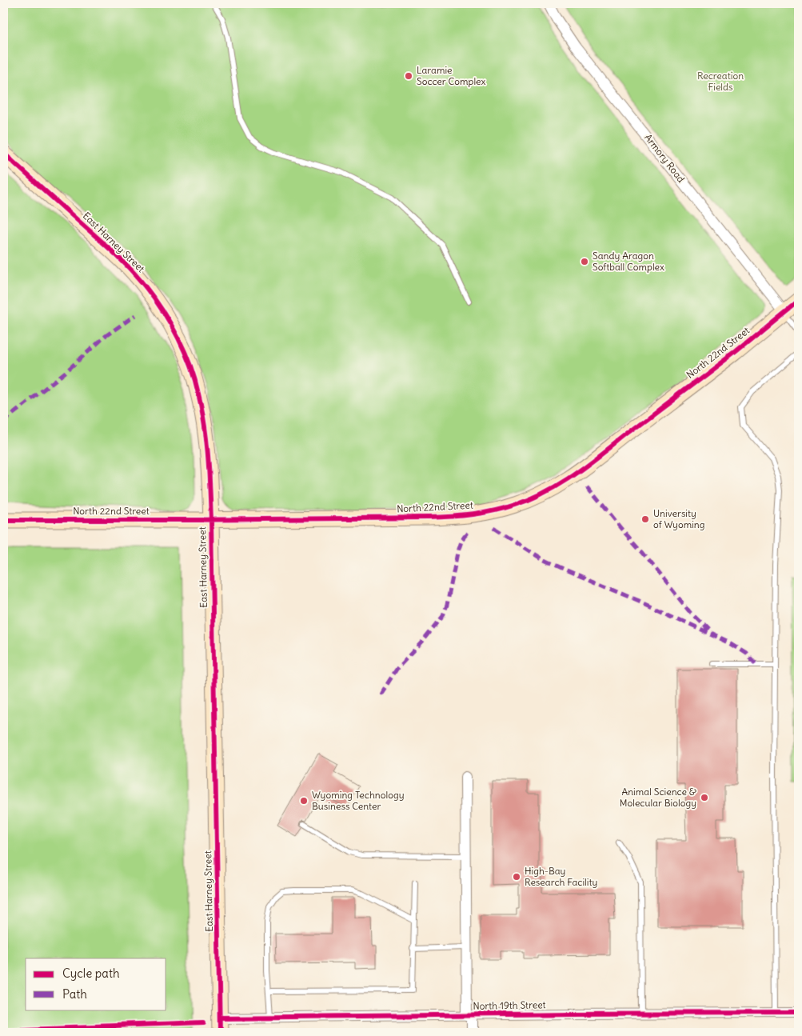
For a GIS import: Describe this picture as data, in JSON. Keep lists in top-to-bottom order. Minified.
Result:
{"streets":{"main road":["East Harney Street","North 22nd Street"],"street":["Armory Road","North 19th Street"]},"crossings":[["Armory Road","North 22nd Street"],["East Harney Street","North 22nd Street"],["East Harney Street","North 19th Street"]],"parks":["Recreation Fields"],"places":["Laramie Soccer Complex","Sandy Aragon Softball Complex","University of Wyoming","Animal Science & Molecular Biology","Wyoming Technology Business Center","High-Bay Research Facility"],"legend":["Cycle path","Path"]}
